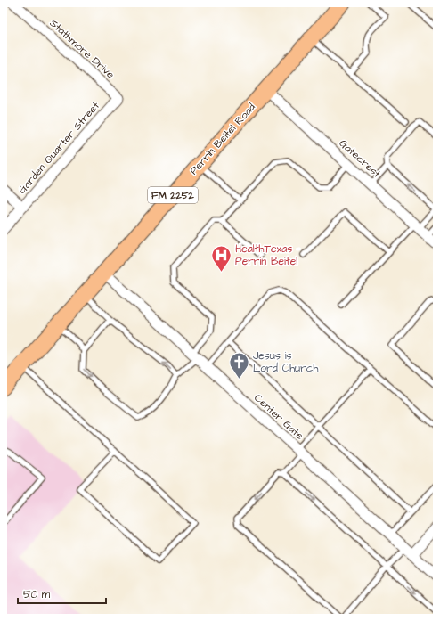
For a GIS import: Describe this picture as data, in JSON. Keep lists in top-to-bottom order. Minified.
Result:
{"streets":{"main road":["Perrin Beitel Road","FM 2252"],"street":["Stathmore Drive","Garden Quarter Street","Gatecrest","Center Gate"]},"crossings":[["Stathmore Drive","Garden Quarter Street"],["Perrin Beitel Road","Gatecrest"],["Perrin Beitel Road","Center Gate"]],"places":{"hospital":["HealthTexas - Perrin Beitel"],"church":["Jesus is Lord Church"]},"scale_bar":"50 m"}
